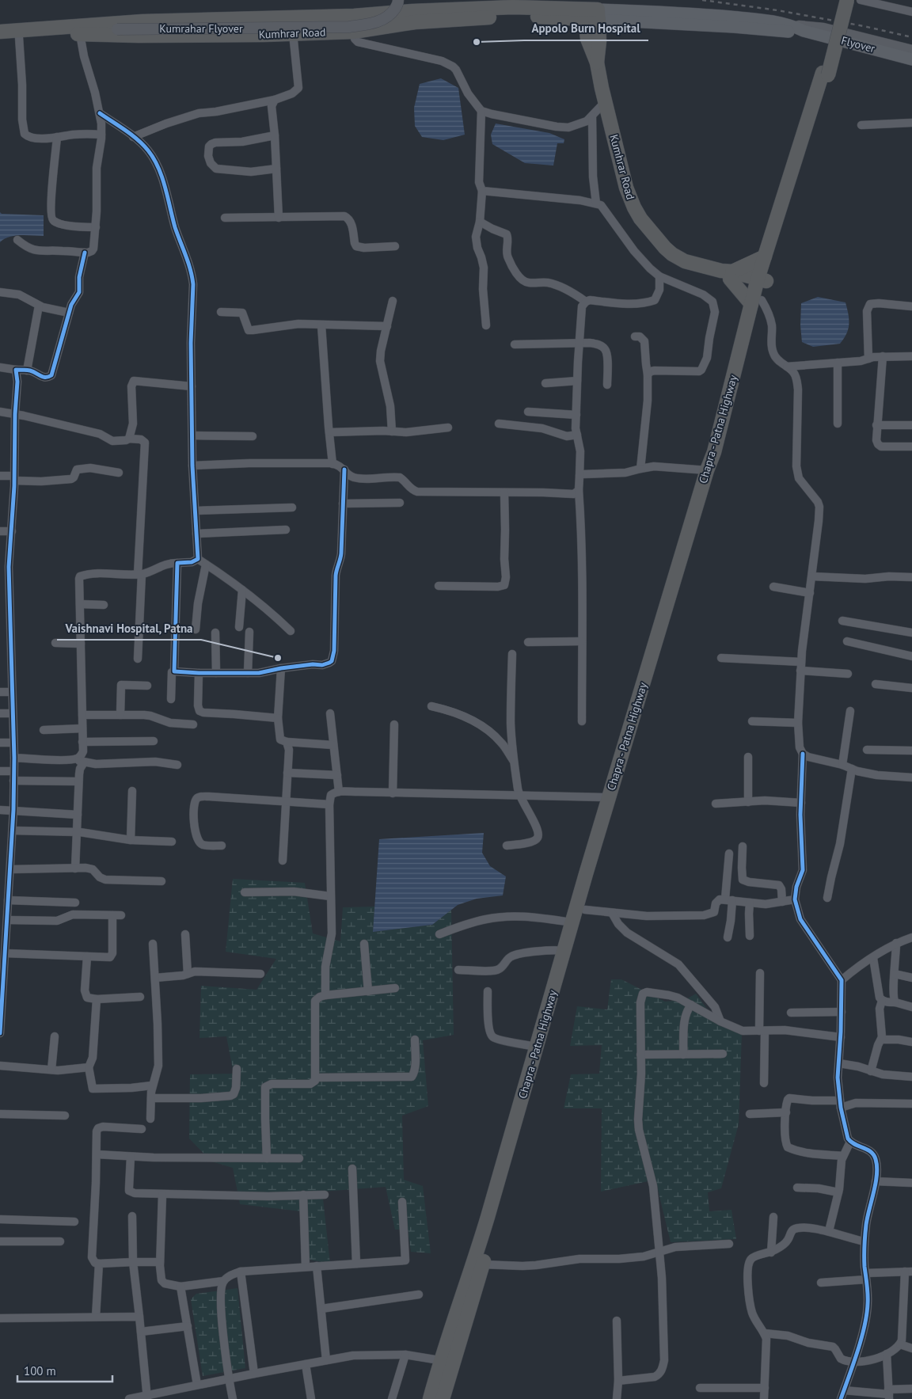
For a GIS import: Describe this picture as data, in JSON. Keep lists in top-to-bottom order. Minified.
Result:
{"streets":{"highway":["Kumhrar Road","Chapra - Patna Highway"],"main road":["Kumrahar Flyover","Flyover"]},"crossings":[["Kumrahar Flyover","Kumhrar Road"],["Kumhrar Road","Flyover"],["Kumhrar Road","Chapra - Patna Highway"]],"places":["Appolo Burn Hospital","Vaishnavi Hospital, Patna"],"scale_bar":"100 m"}
